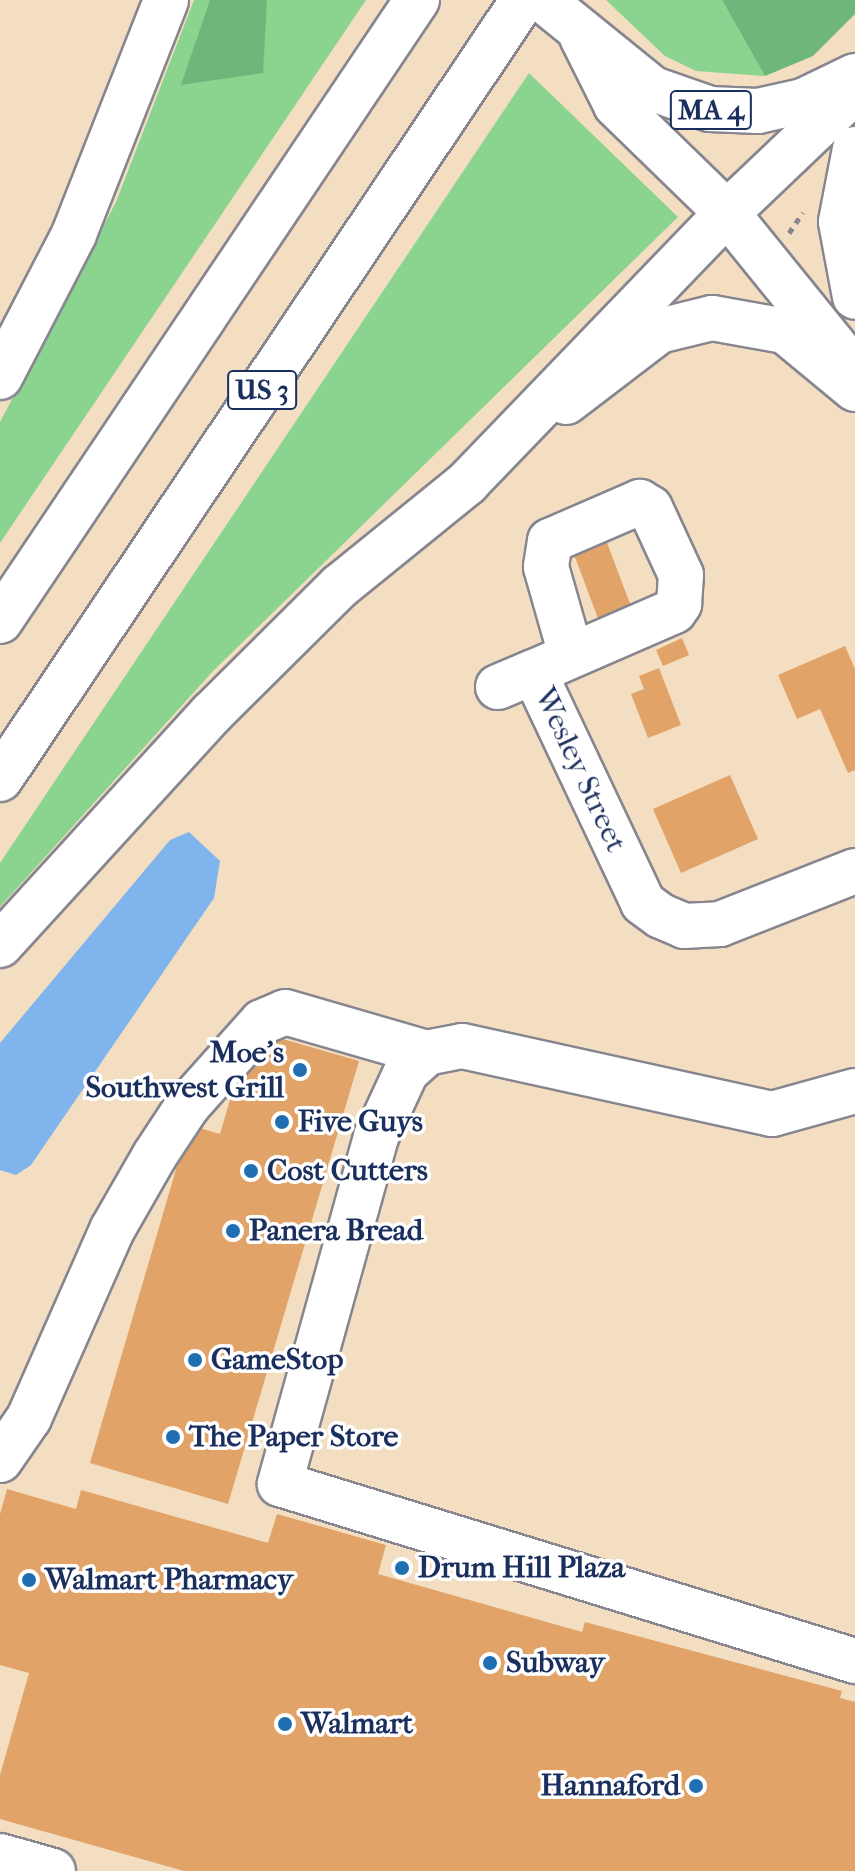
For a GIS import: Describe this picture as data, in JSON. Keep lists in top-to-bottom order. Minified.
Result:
{"streets":{"main road":["MA 4","US 3","Wesley Street"]},"places":["Moe's Southwest Grill","Five Guys","Cost Cutters","Panera Bread","GameStop","The Paper Store","Drum Hill Plaza","Walmart Pharmacy","Subway","Walmart","Hannaford"]}
